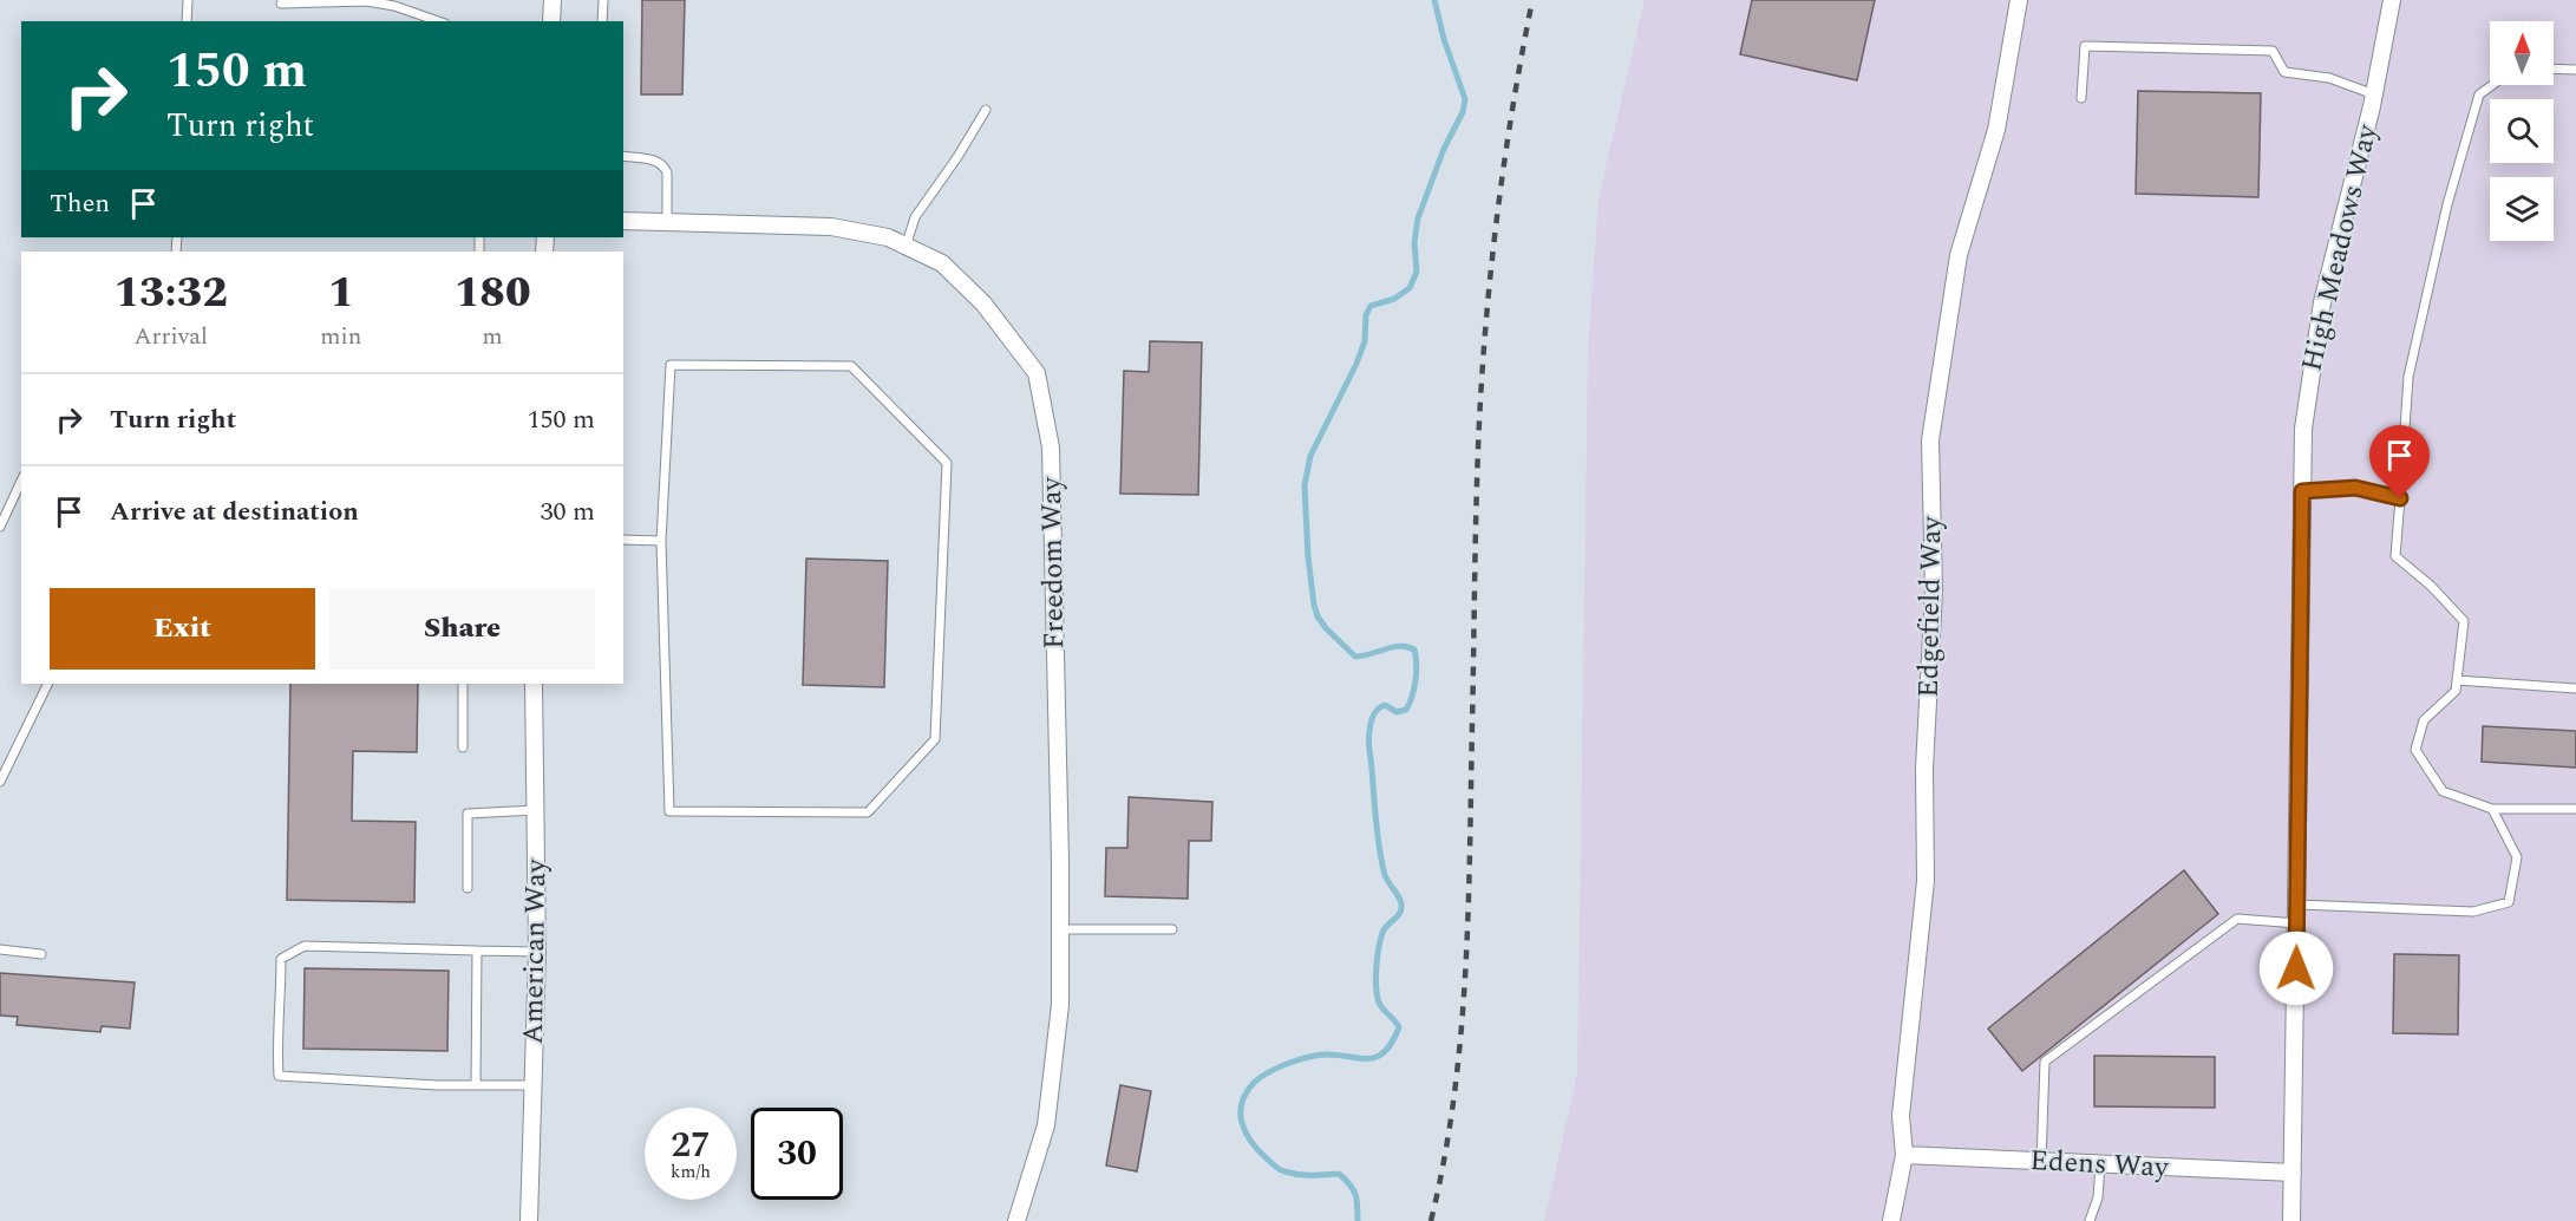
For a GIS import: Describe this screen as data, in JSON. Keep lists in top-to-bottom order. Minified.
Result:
{"streets":{"street":["High Meadows Way","Freedom Way","Edgefield Way","American Way","Edens Way"]},"crossings":[["High Meadows Way","Edens Way"],["Edgefield Way","Edens Way"]],"north":"top","page":{"turn":["150 m","Turn right"],"then":"Then","eta":["13:32","Arrival","1","min","180","m"],"list":[{"name":"Turn right","value":"150 m"},{"name":"Arrive at destination","value":"30 m"}],"buttons":["Exit","Share"],"speed":"27 km/h","limit":"30"}}
